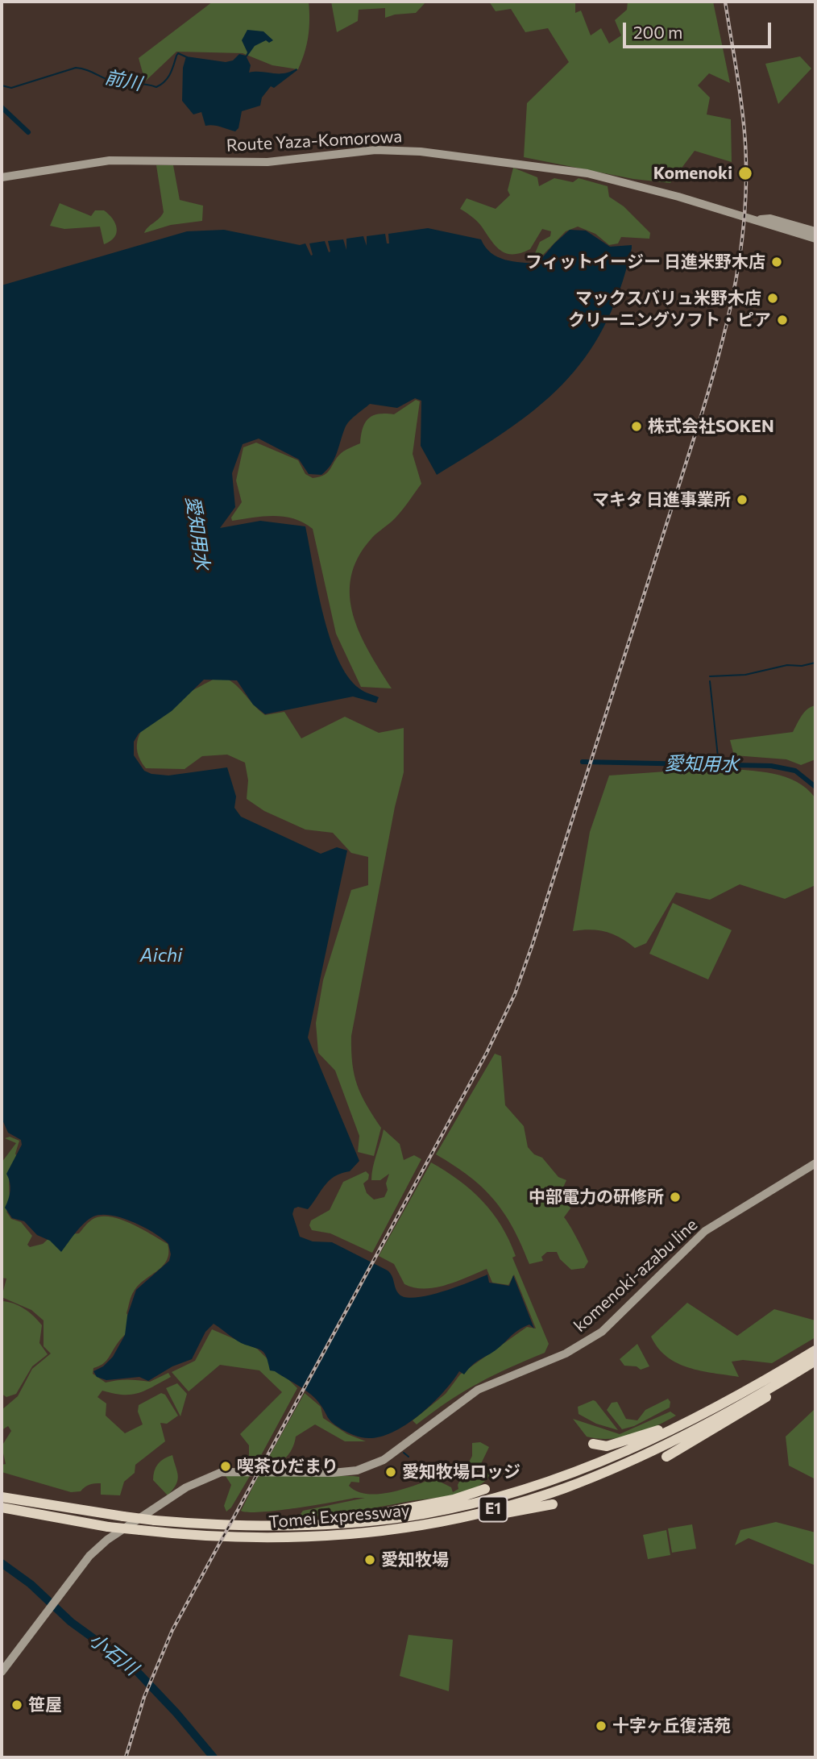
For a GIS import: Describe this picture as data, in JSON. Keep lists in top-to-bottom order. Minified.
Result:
{"streets":{"highway":["E1","Tomei Expressway"],"main road":["Route Yaza-Komorowa","komenoki-azabu line"]},"water":["前川","愛知用水","Aichi","小石川"],"places":["Komenoki","フィットイージー 日進米野木店","マックスバリュ米野木店","クリーニングソフト・ピア","株式会社SOKEN","マキタ 日進事業所","中部電力の研修所","喫茶ひだまり","愛知牧場ロッジ","愛知牧場","笹屋","十字ヶ丘復活苑"],"scale_bar":"200 m"}
